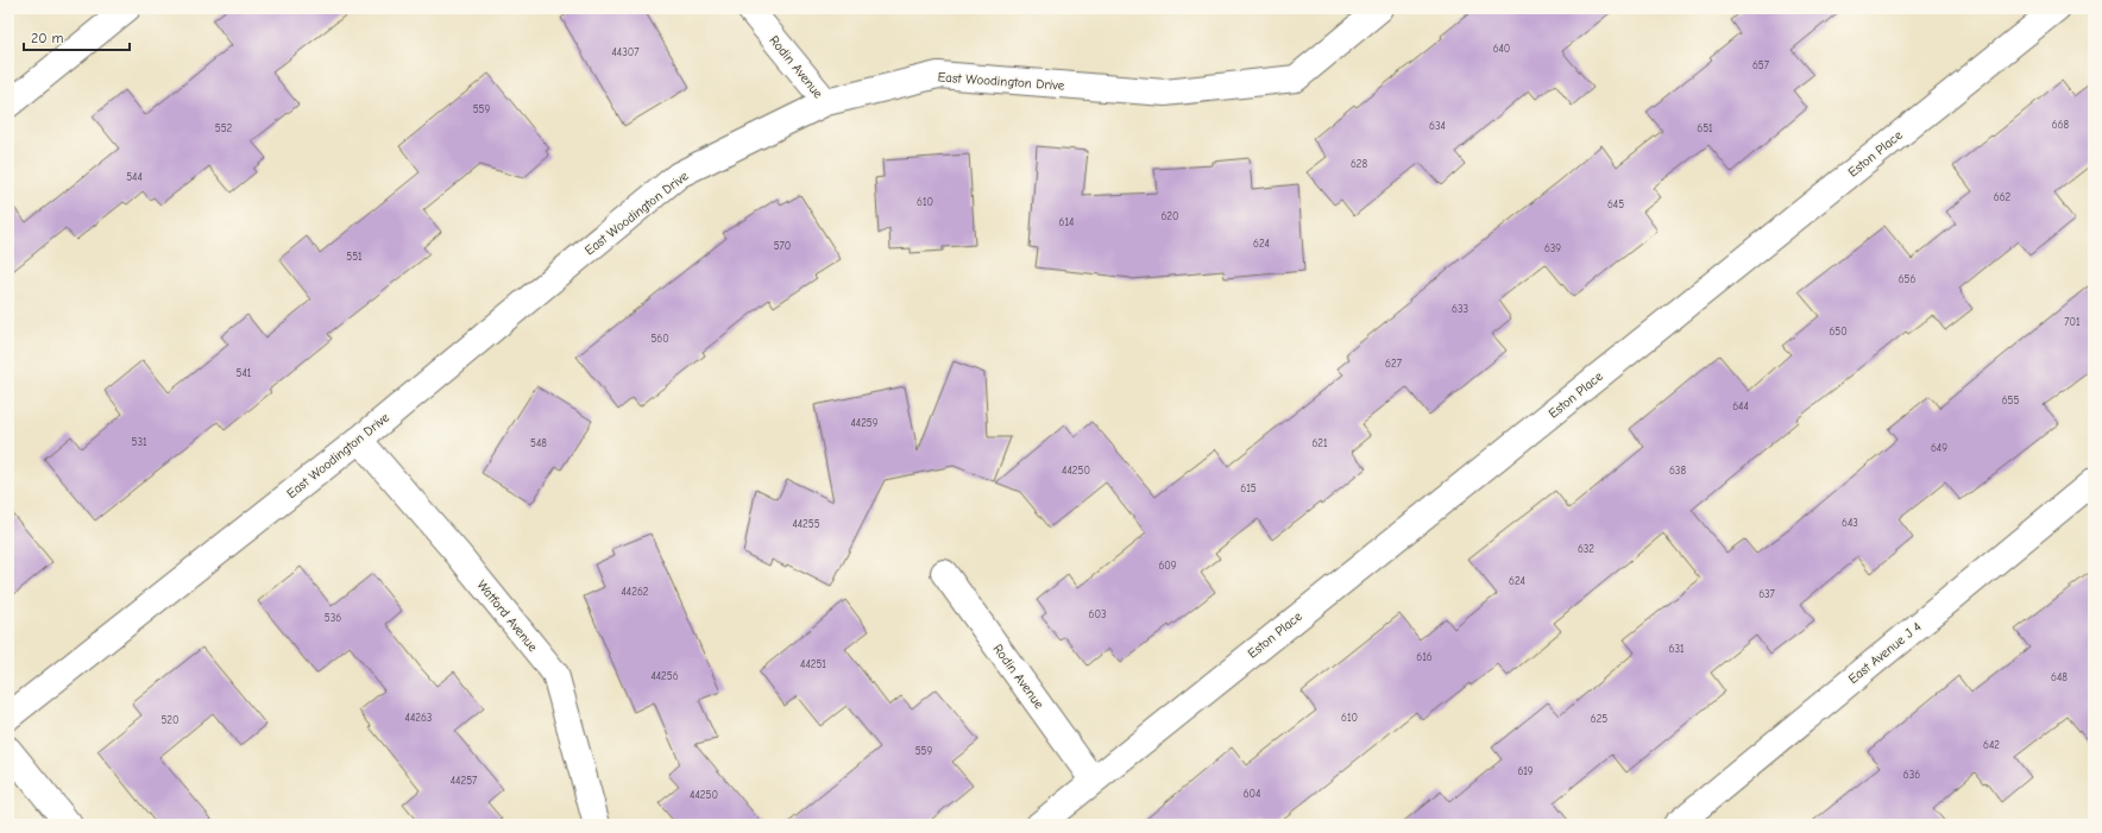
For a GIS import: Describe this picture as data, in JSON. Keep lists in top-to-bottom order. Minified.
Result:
{"streets":{"street":["Rodin Avenue","East Woodington Drive","Eston Place","Watford Avenue","East Avenue J 4"]},"crossings":[["Rodin Avenue","East Woodington Drive"],["Rodin Avenue","Eston Place"],["East Woodington Drive","Watford Avenue"]],"house_numbers":["640","44307","657","559","668","634","552","651","628","544","662","610","645","620","614","624","570","639","551","656","633","701","650","560","627","541","655","644","44259","531","548","621","649","44250","638","615","643","44255","632","609","624","44262","637","603","536","631","616","44251","44256","648","44263","610","625","520","642","559","619","636","44257","604","44250"],"scale_bar":"20 m"}
